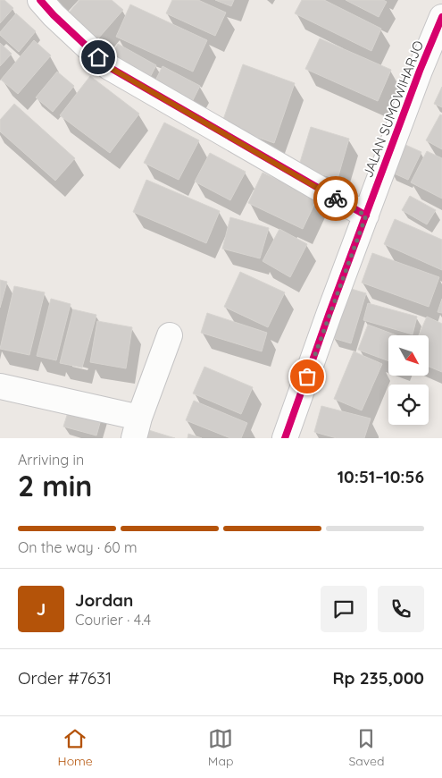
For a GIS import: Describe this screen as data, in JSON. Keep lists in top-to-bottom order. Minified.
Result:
{"streets":{"street":["JALAN SUMOWIHARJO"]},"north":"bottom right","page":{"heading":["2 min","Arriving in","10:51–10:56"],"panel":["Jordan","Courier · 4.4","Order #7631","Rp 235,000"],"bar":"On the way · 60 m","round":"J","tabs":["Home","Map","Saved"]}}
